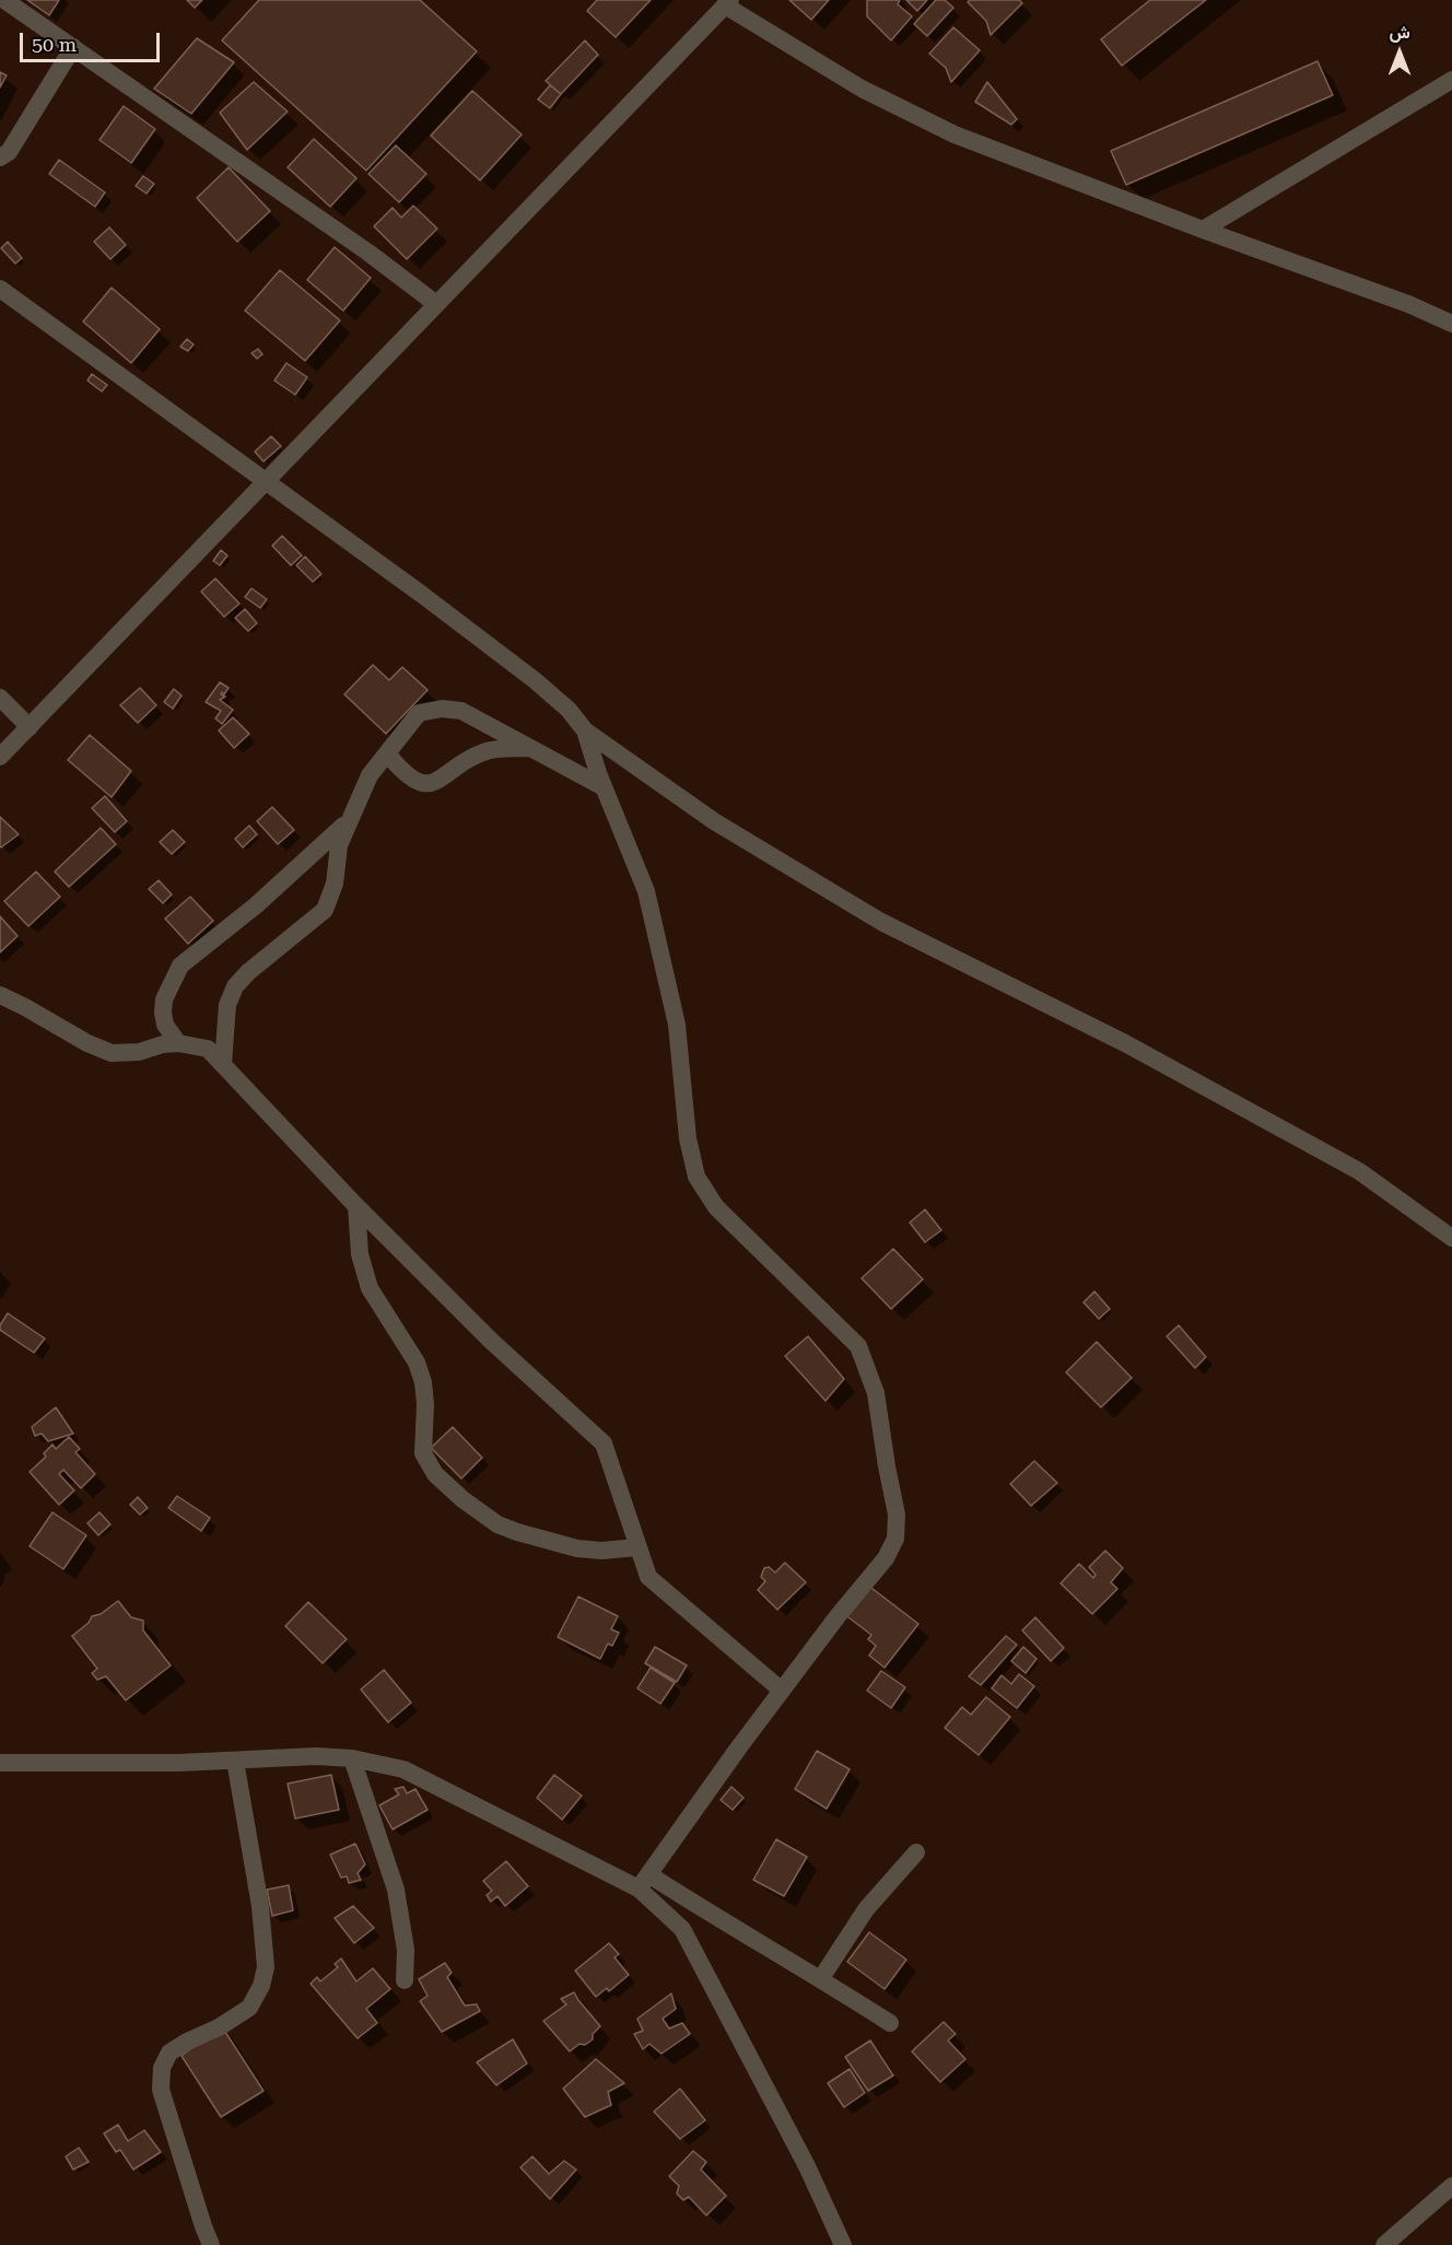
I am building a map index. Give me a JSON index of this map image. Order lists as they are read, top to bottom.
{
  "scale_bar": "50 m",
  "north": "top"
}
